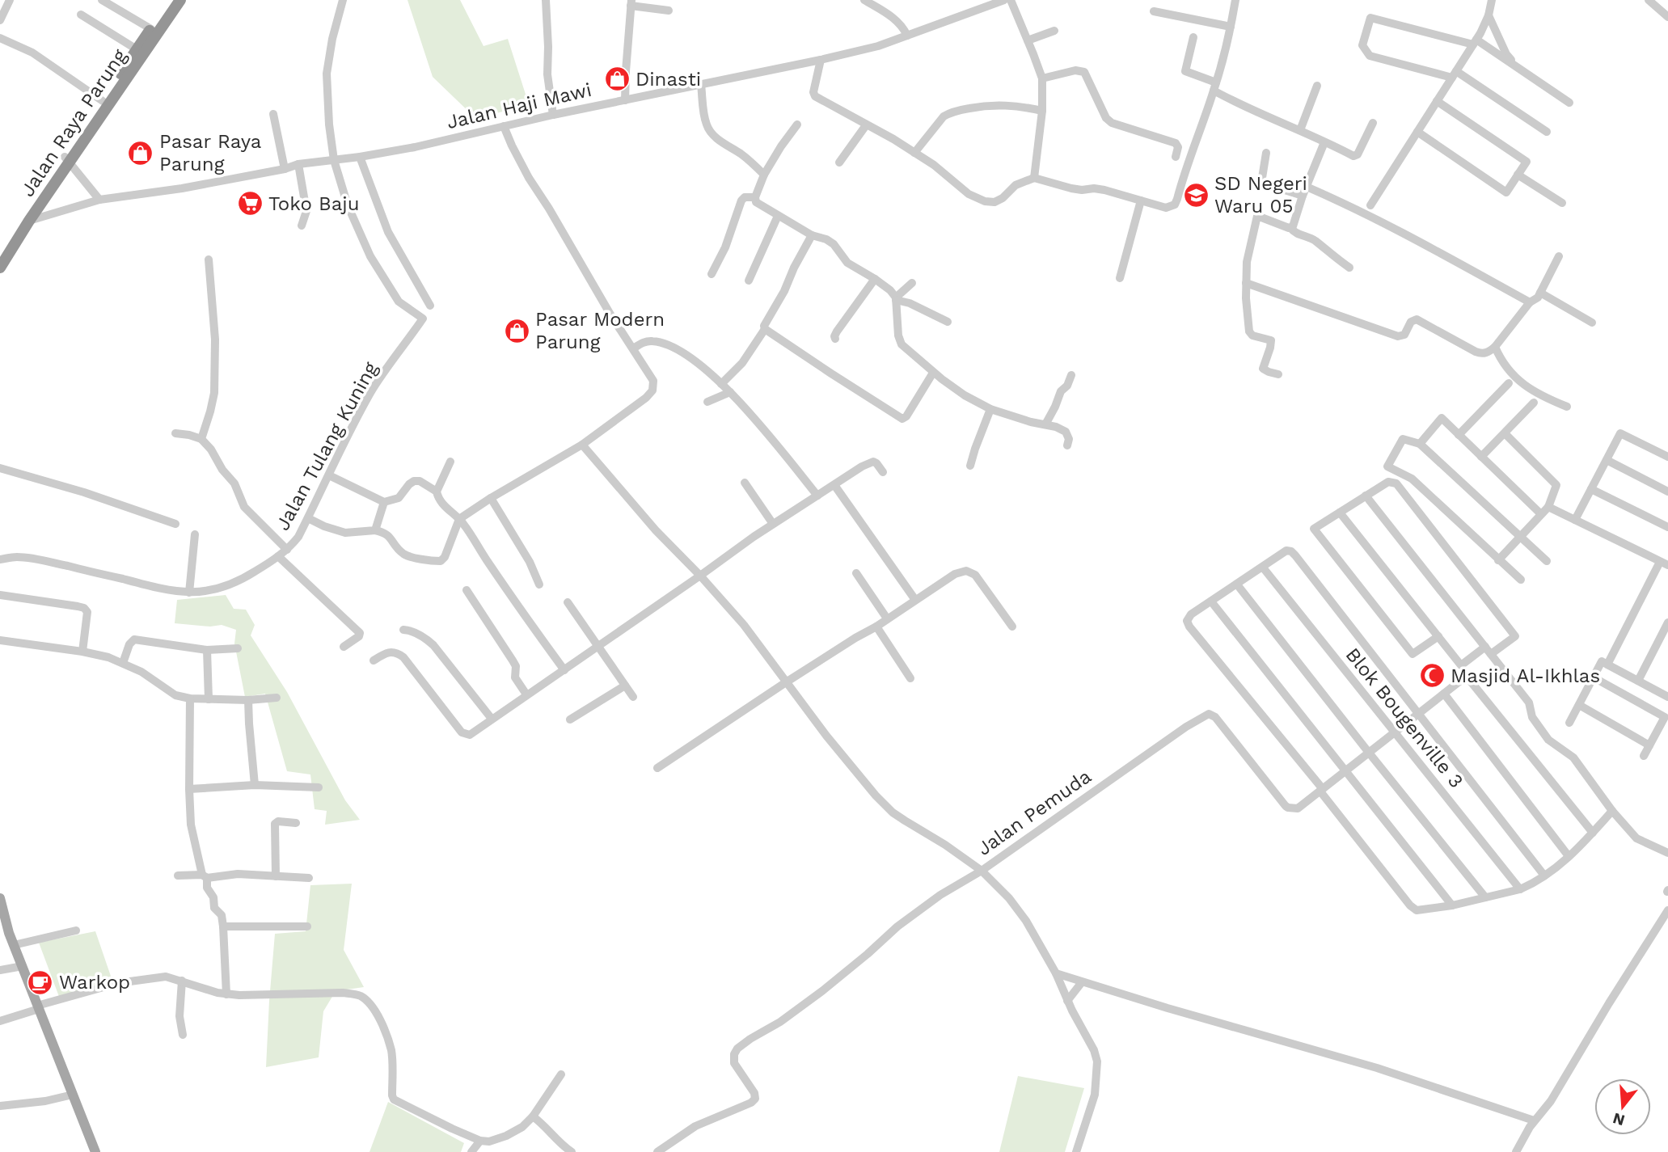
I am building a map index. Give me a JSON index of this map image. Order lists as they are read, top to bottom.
{
  "streets": {
    "highway": ["Jalan Raya Parung"],
    "street": [
      "Jalan Haji Mawi",
      "Jalan Tulang Kuning",
      "Blok Bougenville 3",
      "Jalan Pemuda"
    ]
  },
  "crossings": [
    ["Jalan Haji Mawi", "Jalan Raya Parung"],
    ["Jalan Haji Mawi", "Jalan Tulang Kuning"],
    ["Blok Bougenville 3", "Jalan Pemuda"]
  ],
  "places": {
    "shop": ["Dinasti", "Pasar Raya Parung", "Pasar Modern Parung"],
    "school or university": ["SD Negeri Waru 05"],
    "supermarket": ["Toko Baju"],
    "mosque": ["Masjid Al-Ikhlas"],
    "cafe": ["Warkop"]
  },
  "north": "bottom"
}
